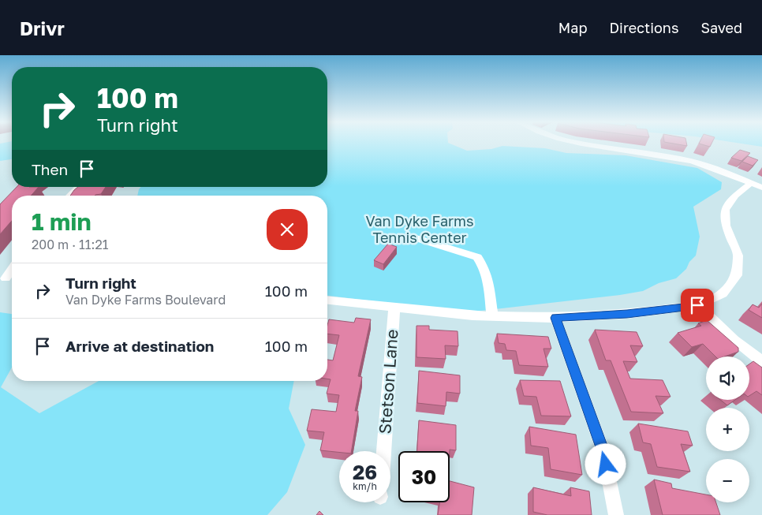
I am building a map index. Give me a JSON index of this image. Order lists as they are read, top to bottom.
{
  "streets": {
    "street": ["Stetson Lane"]
  },
  "parks": ["Van Dyke Farms Tennis Center"],
  "page": {
    "header": "Drivr",
    "nav": ["Map", "Directions", "Saved"],
    "turn": ["100 m", "Turn right"],
    "then": "Then",
    "heading": ["1 min", "200 m · 11:21"],
    "list": [
      {
        "name": "Turn right",
        "note": "Van Dyke Farms Boulevard",
        "value": "100 m"
      },
      {
        "name": "Arrive at destination",
        "value": "100 m"
      }
    ],
    "map_buttons": ["+", "−"],
    "speed": "26 km/h",
    "limit": "30"
  }
}
